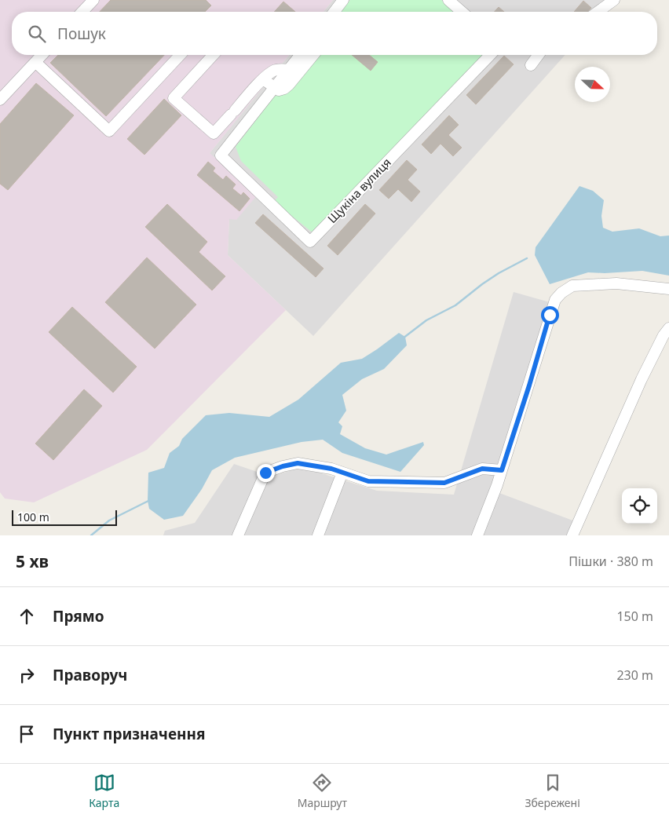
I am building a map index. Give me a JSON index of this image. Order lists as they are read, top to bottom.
{
  "streets": {
    "street": ["Щукіна вулиця"]
  },
  "scale_bar": "100 m",
  "north": "right",
  "page": {
    "search": "Пошук",
    "scale": "100 m",
    "heading": ["5 хв", "Пішки · 380 m"],
    "list": [
      ["Прямо", "150 m"],
      ["Праворуч", "230 m"],
      "Пункт призначення"
    ],
    "nav": ["Карта", "Маршрут", "Збережені"]
  }
}
